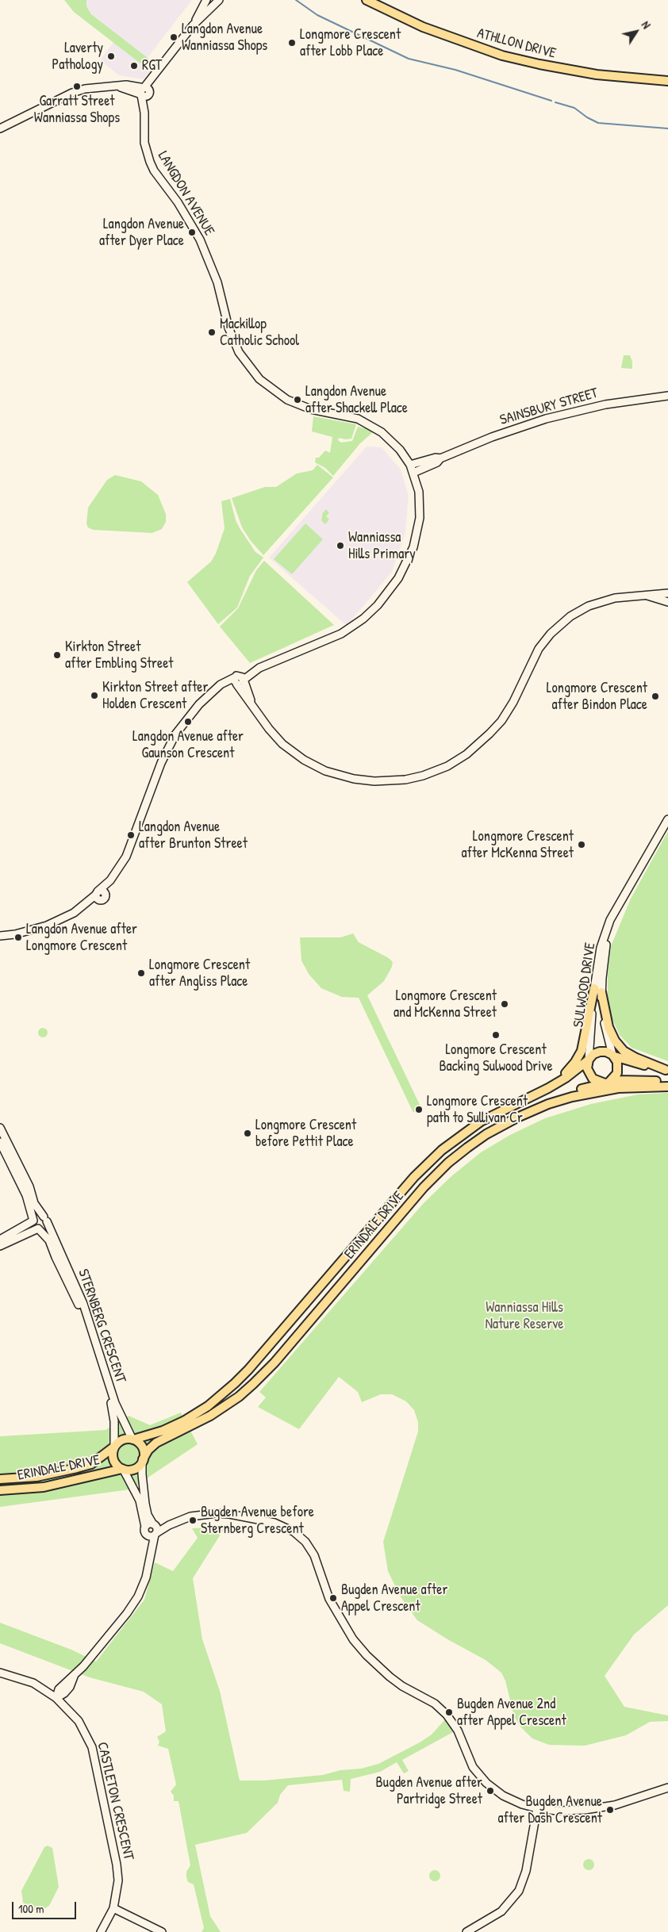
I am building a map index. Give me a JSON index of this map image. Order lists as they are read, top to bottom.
{
  "streets": {
    "main road": ["ATHLLON DRIVE", "ERINDALE DRIVE"],
    "street": [
      "LANGDON AVENUE",
      "SAINSBURY STREET",
      "SULWOOD DRIVE",
      "STERNBERG CRESCENT",
      "CASTLETON CRESCENT"
    ]
  },
  "crossings": [
    ["LANGDON AVENUE", "SAINSBURY STREET"],
    ["SULWOOD DRIVE", "ERINDALE DRIVE"],
    ["ERINDALE DRIVE", "STERNBERG CRESCENT"]
  ],
  "parks": ["Wanniassa Hills Nature Reserve"],
  "places": [
    "Langdon Avenue Wanniassa Shops",
    "Longmore Crescent after Lobb Place",
    "Laverty Pathology",
    "RGT",
    "Garratt Street Wanniassa Shops",
    "Langdon Avenue after Dyer Place",
    "Mackillop Catholic School",
    "Langdon Avenue after Shackell Place",
    "Wanniassa Hills Primary",
    "Kirkton Street after Embling Street",
    "Kirkton Street after Holden Crescent",
    "Longmore Crescent after Bindon Place",
    "Langdon Avenue after Gaunson Crescent",
    "Langdon Avenue after Brunton Street",
    "Longmore Crescent after McKenna Street",
    "Langdon Avenue after Longmore Crescent",
    "Longmore Crescent after Angliss Place",
    "Longmore Crescent and McKenna Street",
    "Longmore Crescent Backing Sulwood Drive",
    "Longmore Crescent path to Sullivan Cr",
    "Longmore Crescent before Pettit Place",
    "Bugden Avenue before Sternberg Crescent",
    "Bugden Avenue after Appel Crescent",
    "Bugden Avenue 2nd after Appel Crescent",
    "Bugden Avenue after Partridge Street",
    "Bugden Avenue after Dash Crescent"
  ],
  "scale_bar": "100 m",
  "north": "top right"
}
